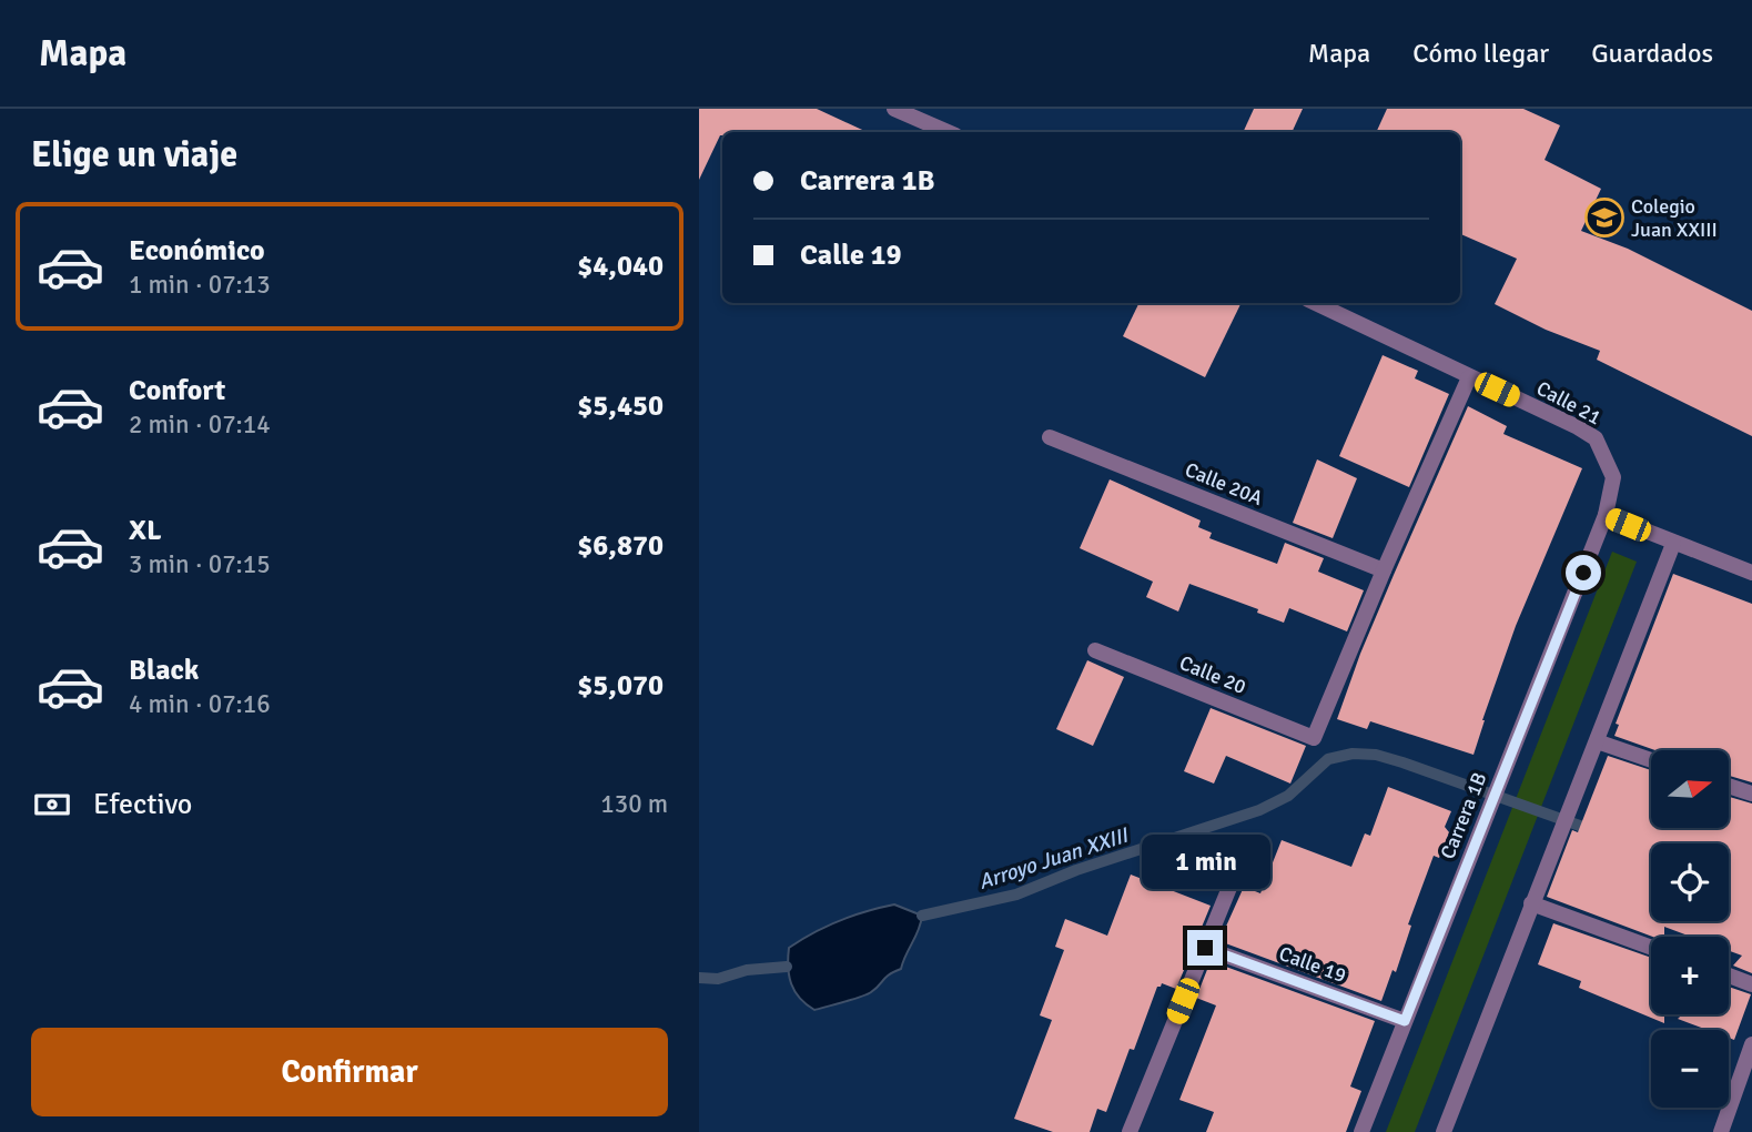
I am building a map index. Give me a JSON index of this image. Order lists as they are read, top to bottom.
{
  "streets": {
    "street": [
      "Calle 21",
      "Calle 20A",
      "Calle 20",
      "Carrera 1B",
      "Calle 19"
    ]
  },
  "crossings": [
    ["Calle 21", "Carrera 1B"],
    ["Calle 20A", "Calle 20"],
    ["Carrera 1B", "Calle 19"]
  ],
  "water": ["Arroyo Juan XXIII"],
  "places": {
    "school or university": ["Colegio Juan XXIII"]
  },
  "north": "right",
  "page": {
    "header": "Mapa",
    "nav": ["Mapa", "Cómo llegar", "Guardados"],
    "heading": "Elige un viaje",
    "banner": ["Carrera 1B", "Calle 19"],
    "list": [
      {
        "name": "Económico",
        "note": "1 min · 07:13",
        "value": "$4,040"
      },
      {
        "name": "Confort",
        "note": "2 min · 07:14",
        "value": "$5,450"
      },
      {
        "name": "XL",
        "note": "3 min · 07:15",
        "value": "$6,870"
      },
      {
        "name": "Black",
        "note": "4 min · 07:16",
        "value": "$5,070"
      }
    ],
    "map_buttons": ["+", "−"],
    "pay": ["Efectivo", "130 m"],
    "bubble": "1 min",
    "buttons": "Confirmar"
  }
}
